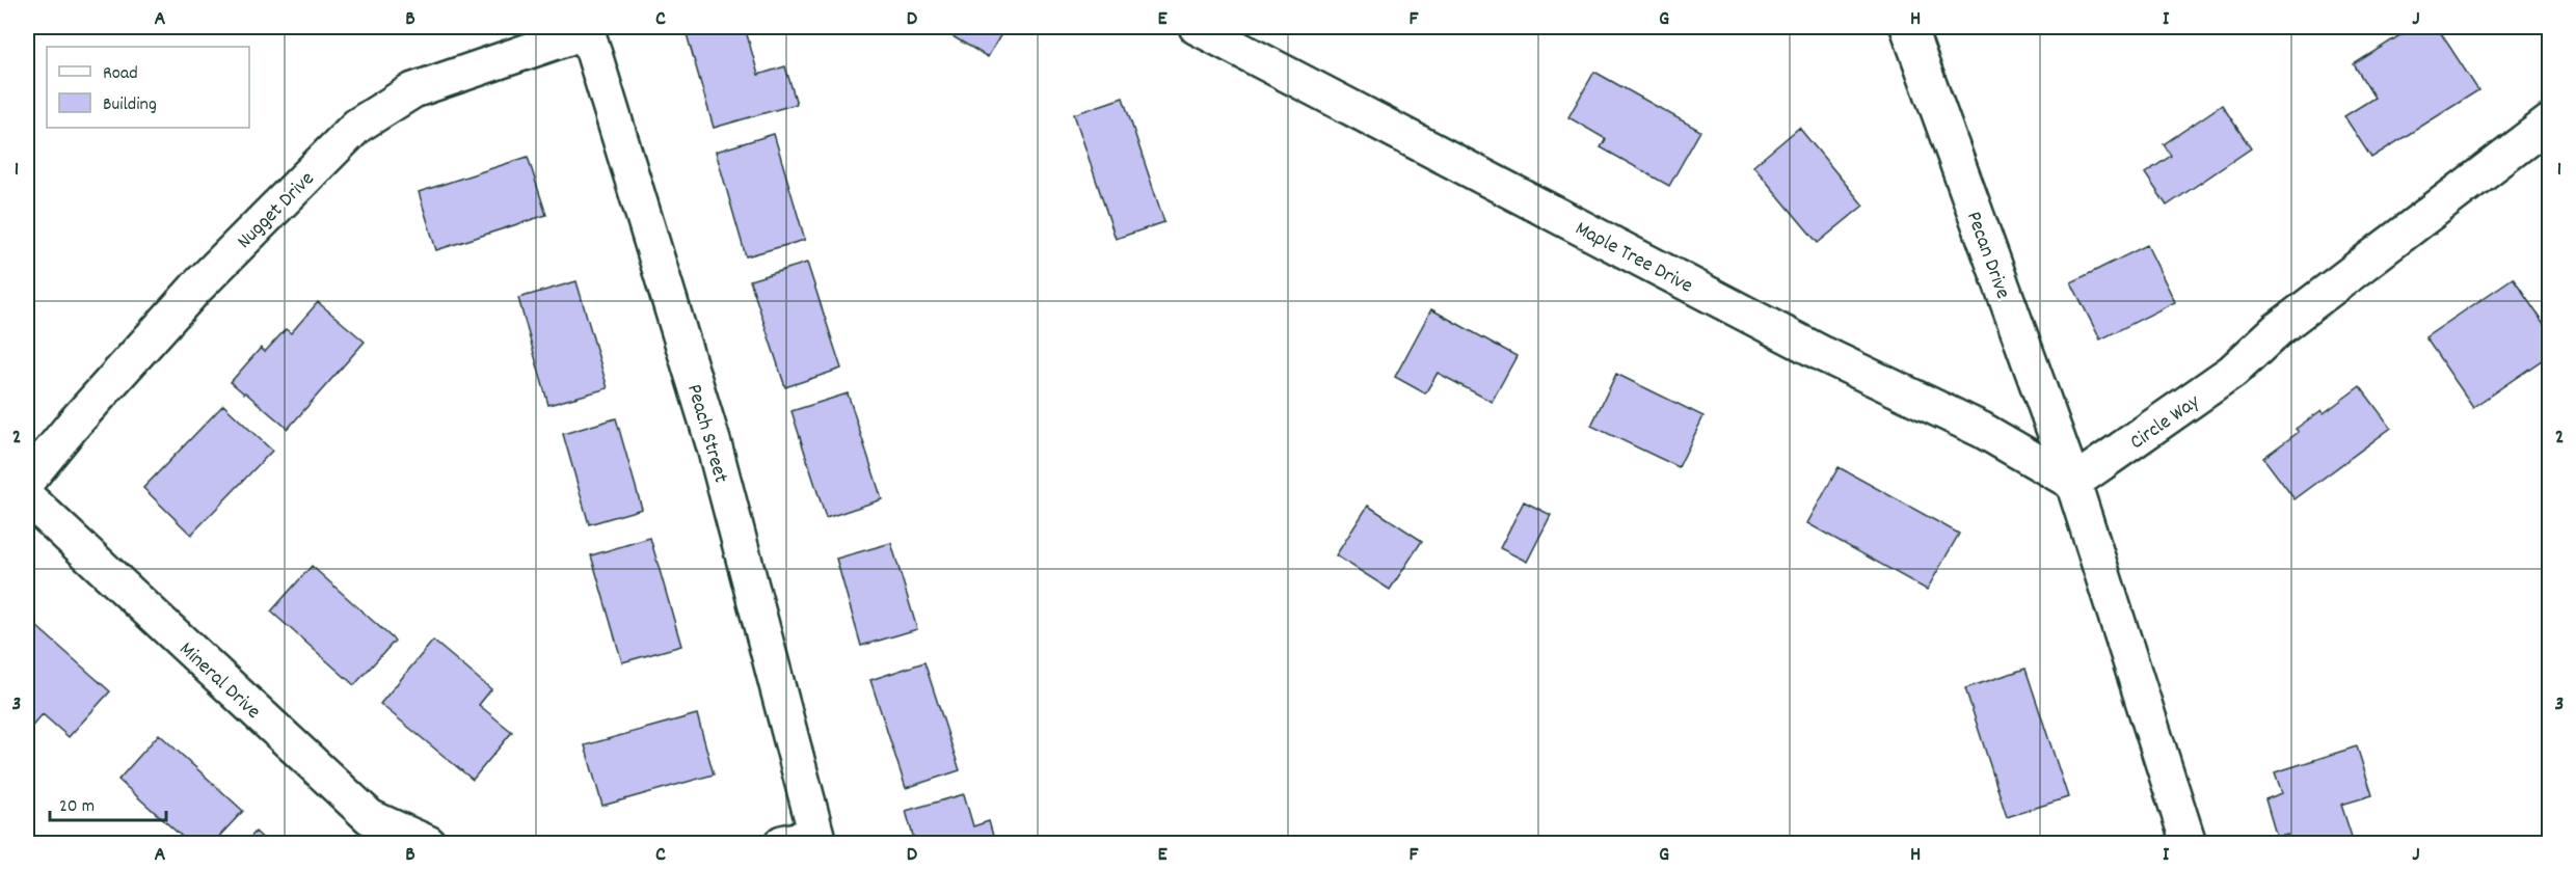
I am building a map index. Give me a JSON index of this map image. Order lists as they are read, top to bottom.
{
  "streets": {
    "street": [
      "Nugget Drive",
      "Pecan Drive",
      "Maple Tree Drive",
      "Circle Way",
      "Peach Street",
      "Mineral Drive"
    ]
  },
  "crossings": [
    ["Nugget Drive", "Peach Street"],
    ["Pecan Drive", "Maple Tree Drive"],
    ["Pecan Drive", "Circle Way"],
    ["Maple Tree Drive", "Circle Way"]
  ],
  "legend": ["Road", "Building"],
  "scale_bar": "20 m",
  "grid": {
    "columns": [
      "A",
      "B",
      "C",
      "D",
      "E",
      "F",
      "G",
      "H",
      "I",
      "J"
    ],
    "rows": ["1", "2", "3"]
  }
}
